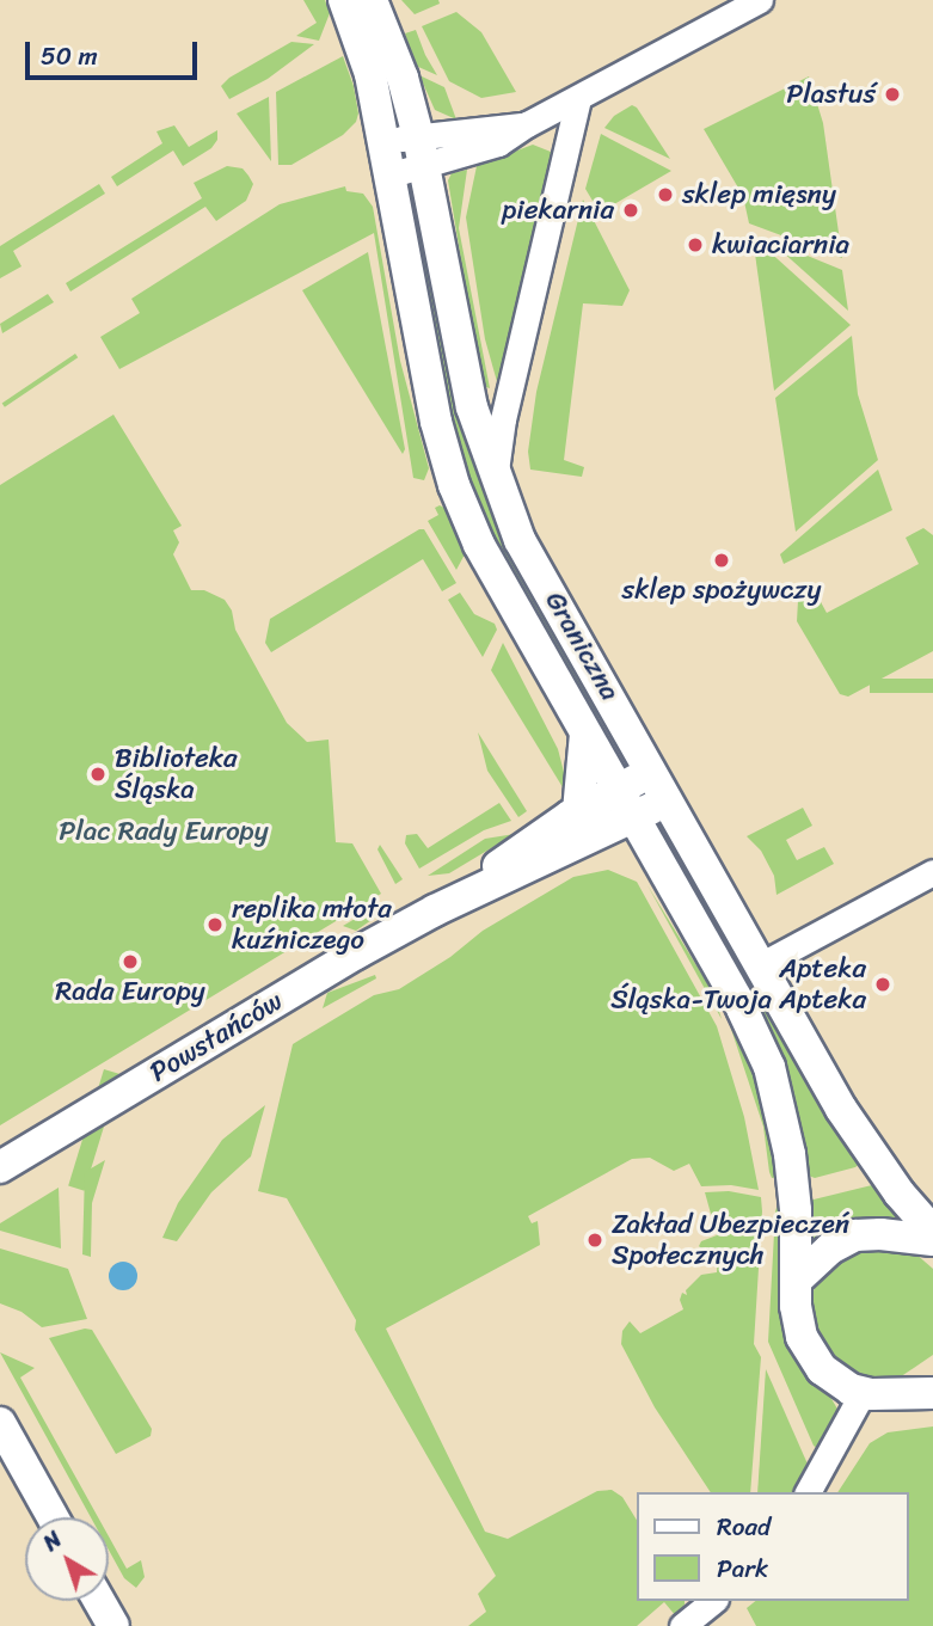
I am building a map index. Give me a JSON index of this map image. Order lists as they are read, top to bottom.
{
  "streets": {
    "street": ["Graniczna", "Powstańców"]
  },
  "crossings": [
    ["Graniczna", "Powstańców"]
  ],
  "parks": ["Plac Rady Europy"],
  "places": [
    "Plastuś",
    "sklep mięsny",
    "piekarnia",
    "kwiaciarnia",
    "sklep spożywczy",
    "Biblioteka Śląska",
    "replika młota kuźniczego",
    "Rada Europy",
    "Apteka Śląska-Twoja Apteka",
    "Zakład Ubezpieczeń Społecznych"
  ],
  "legend": ["Road", "Park"],
  "scale_bar": "50 m",
  "north": "top left"
}
